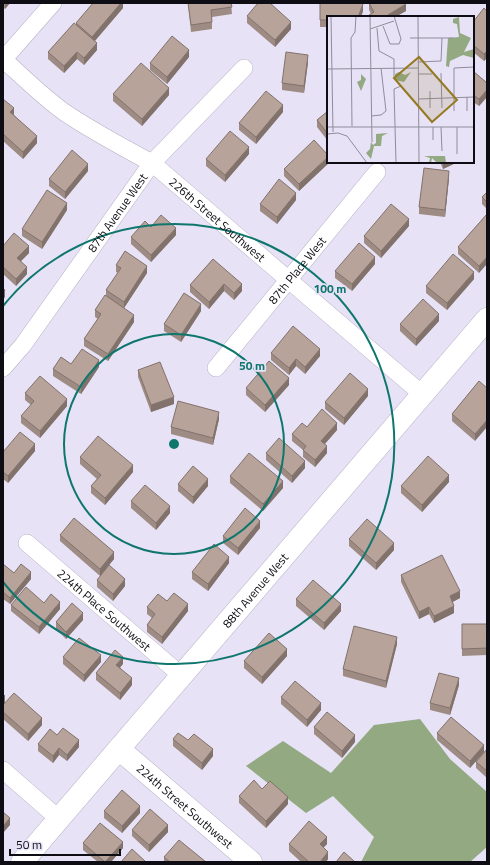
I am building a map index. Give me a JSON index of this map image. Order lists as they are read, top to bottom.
{
  "streets": {
    "street": [
      "87th Avenue West",
      "226th Street Southwest",
      "87th Place West",
      "88th Avenue West",
      "224th Place Southwest",
      "224th Street Southwest"
    ]
  },
  "crossings": [
    ["87th Avenue West", "226th Street Southwest"],
    ["226th Street Southwest", "87th Place West"],
    ["226th Street Southwest", "88th Avenue West"],
    ["88th Avenue West", "224th Place Southwest"],
    ["88th Avenue West", "224th Street Southwest"]
  ],
  "scale_bar": "50 m",
  "rings": ["100 m", "50 m"]
}
